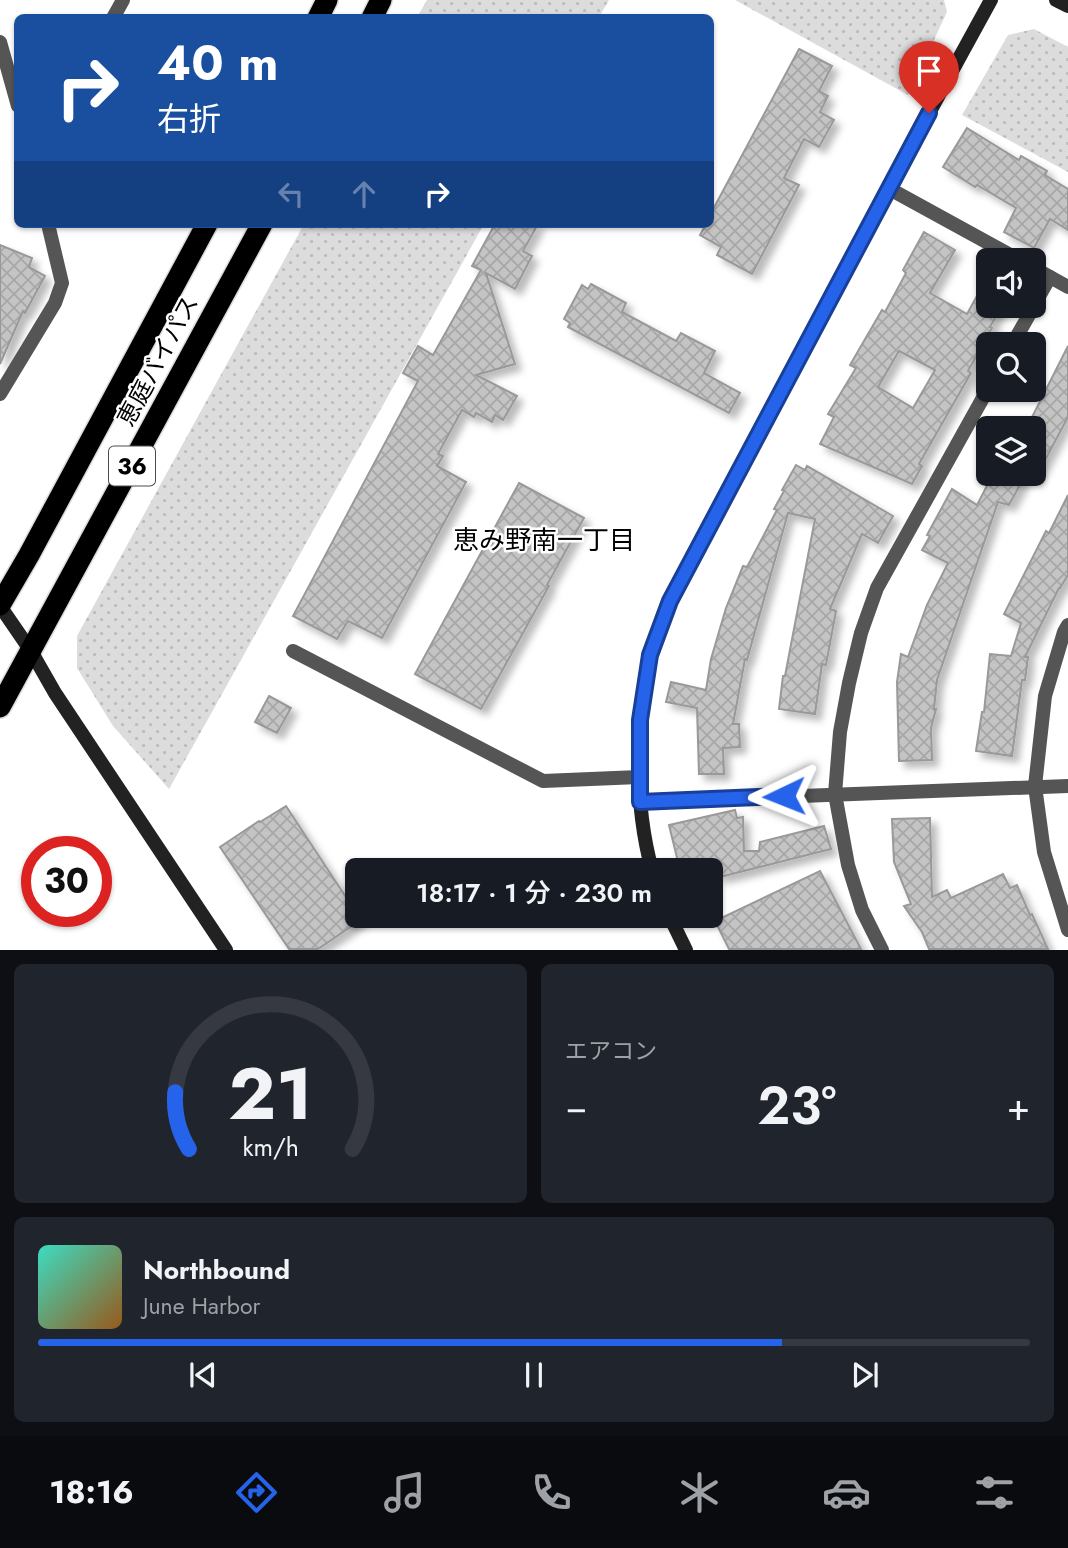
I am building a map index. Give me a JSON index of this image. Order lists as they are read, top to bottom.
{
  "streets": {
    "highway": ["恵庭バイパス", "36"]
  },
  "districts": ["恵み野南一丁目"],
  "page": {
    "turn": ["40 m", "右折"],
    "limit": "30",
    "trip": "18:17 · 1 分 · 230 m",
    "tile": "エアコン",
    "heat": ["−", "23°", "+"],
    "song": ["Northbound", "June Harbor"],
    "tabs": "18:16",
    "gauge": ["21", "km/h"]
  }
}
